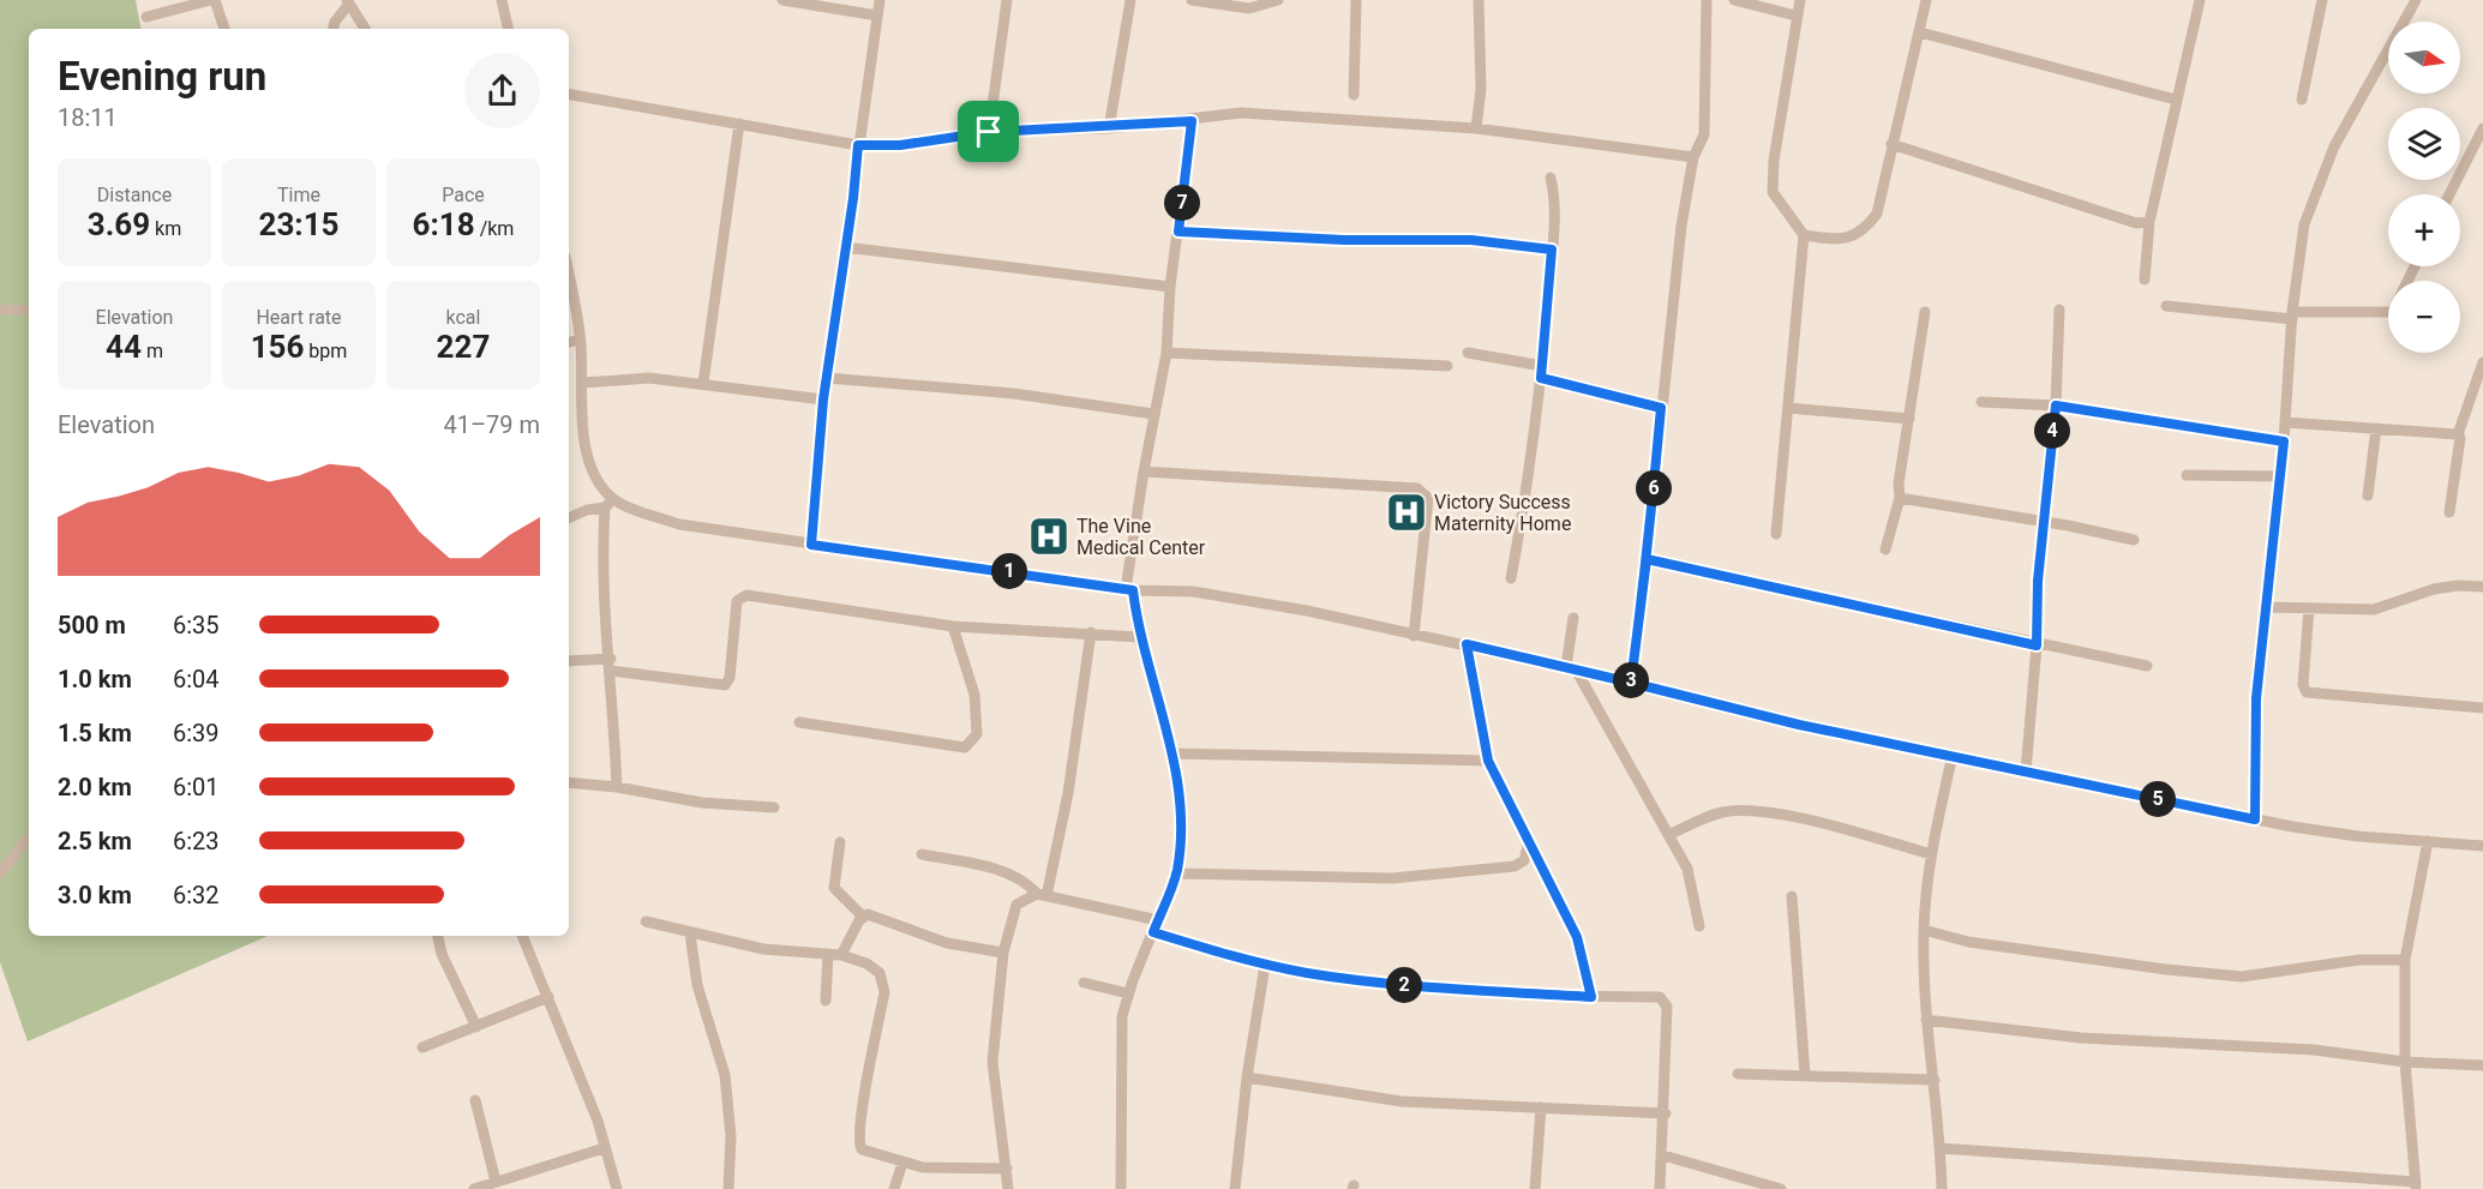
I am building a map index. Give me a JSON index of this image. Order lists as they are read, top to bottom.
{
  "places": {
    "hospital": ["Victory Success Maternity Home", "The Vine Medical Center"]
  },
  "north": "right",
  "page": {
    "map_buttons": ["+", "−"],
    "heading": ["Evening run", "18:11"],
    "stats": [
      ["Distance", "3.69 km"],
      ["Time", "23:15"],
      ["Pace", "6:18 /km"],
      ["Elevation", "44 m"],
      ["Heart rate", "156 bpm"],
      ["kcal", "227"]
    ],
    "pins": [
      "7",
      "4",
      "6",
      "1",
      "3",
      "5",
      "2"
    ],
    "chart": ["Elevation", "41–79 m"],
    "list": [
      {
        "name": "500 m",
        "note": "6:35"
      },
      {
        "name": "1.0 km",
        "note": "6:04"
      },
      {
        "name": "1.5 km",
        "note": "6:39"
      },
      {
        "name": "2.0 km",
        "note": "6:01"
      },
      {
        "name": "2.5 km",
        "note": "6:23"
      },
      {
        "name": "3.0 km",
        "note": "6:32"
      }
    ]
  }
}
